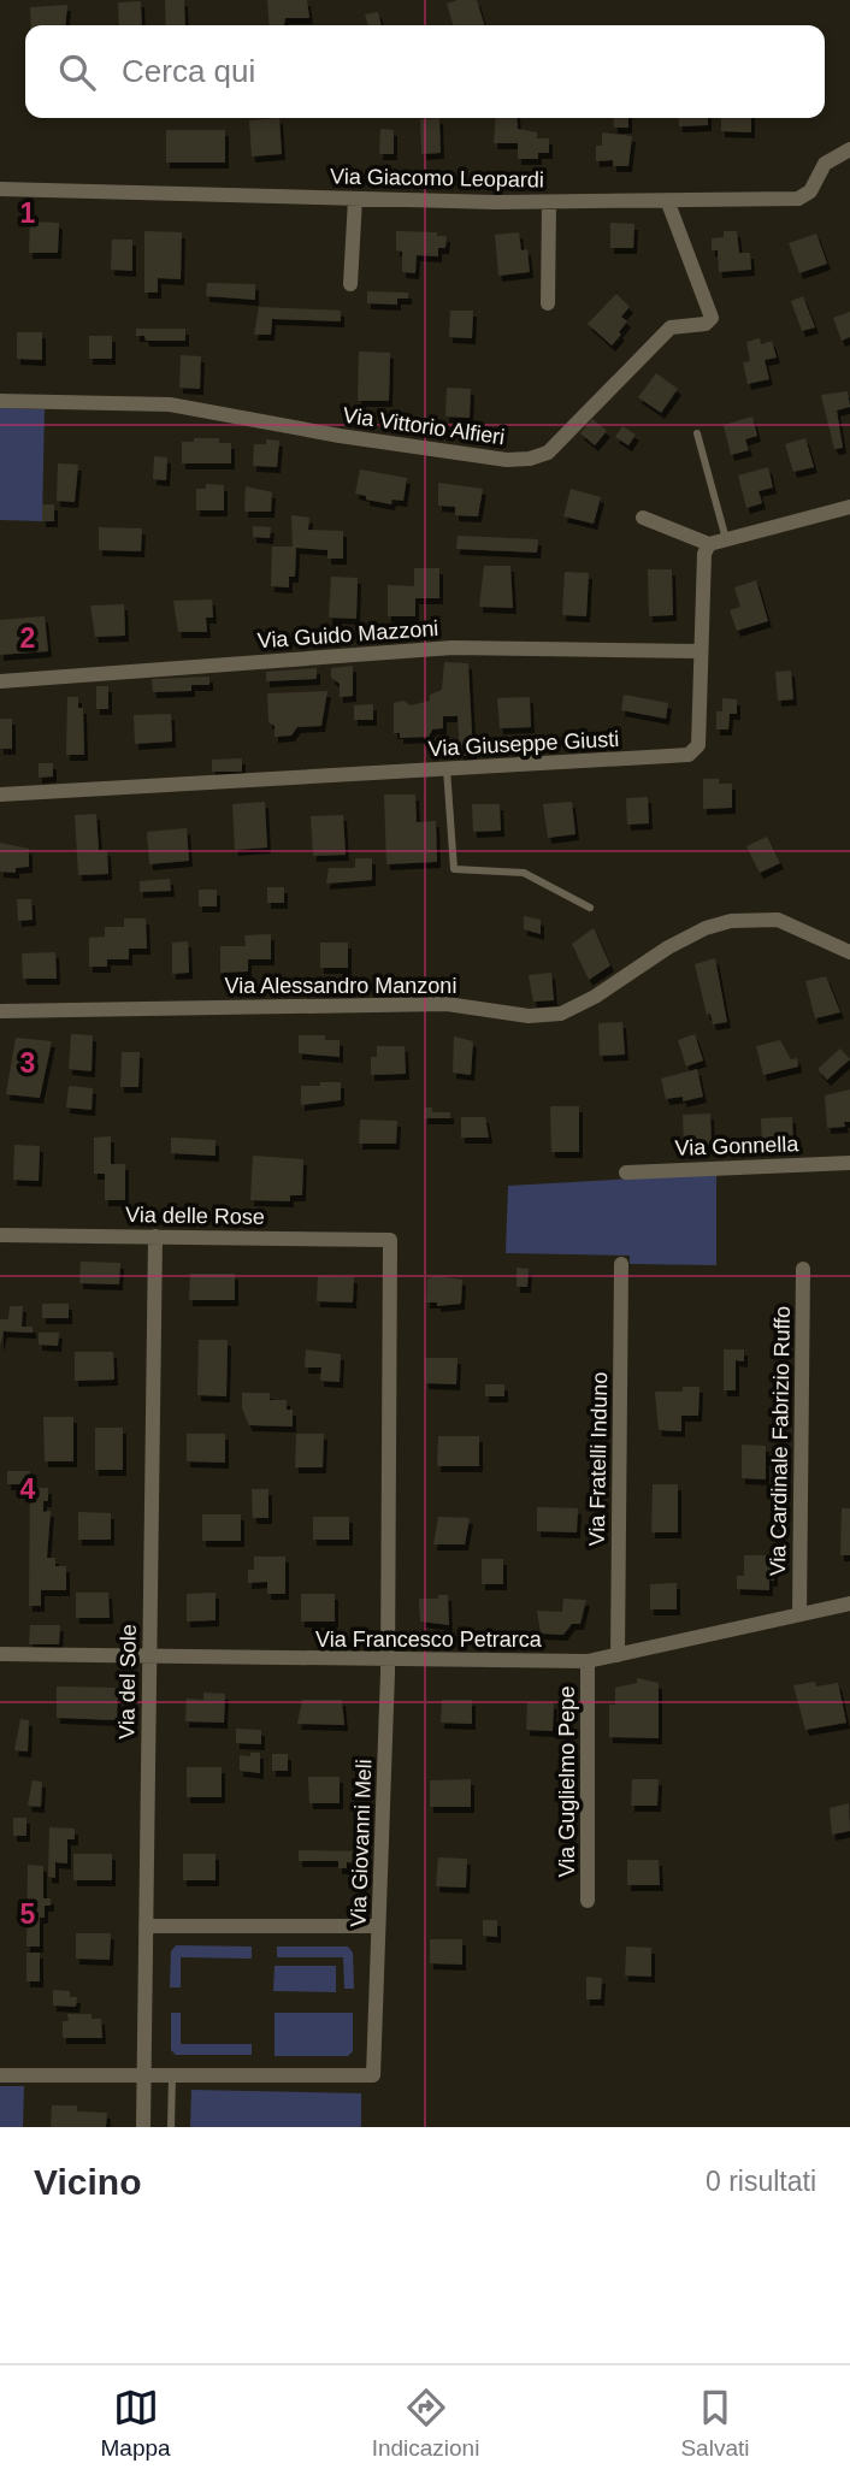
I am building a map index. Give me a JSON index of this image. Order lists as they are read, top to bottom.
{
  "streets": {
    "street": [
      "Via Giacomo Leopardi",
      "Via Vittorio Alfieri",
      "Via Guido Mazzoni",
      "Via Giuseppe Giusti",
      "Via Alessandro Manzoni",
      "Via Gonnella",
      "Via delle Rose",
      "Via Cardinale Fabrizio Ruffo",
      "Via Fratelli Induno",
      "Via Francesco Petrarca",
      "Via del Sole",
      "Via Guglielmo Pepe",
      "Via Giovanni Meli"
    ]
  },
  "crossings": [
    ["Via Giacomo Leopardi", "Via Vittorio Alfieri"],
    ["Via Guido Mazzoni", "Via Giuseppe Giusti"],
    ["Via delle Rose", "Via del Sole"],
    ["Via delle Rose", "Via Giovanni Meli"],
    ["Via Cardinale Fabrizio Ruffo", "Via Francesco Petrarca"],
    ["Via Fratelli Induno", "Via Francesco Petrarca"],
    ["Via Francesco Petrarca", "Via del Sole"],
    ["Via Francesco Petrarca", "Via Guglielmo Pepe"],
    ["Via Francesco Petrarca", "Via Giovanni Meli"],
    ["Via del Sole", "Via Giovanni Meli"]
  ],
  "page": {
    "search": "Cerca qui",
    "heading": ["Vicino", "0 risultati"],
    "nav": ["Mappa", "Indicazioni", "Salvati"]
  },
  "grid": {
    "rows": [
      "1",
      "2",
      "3",
      "4",
      "5"
    ]
  }
}
